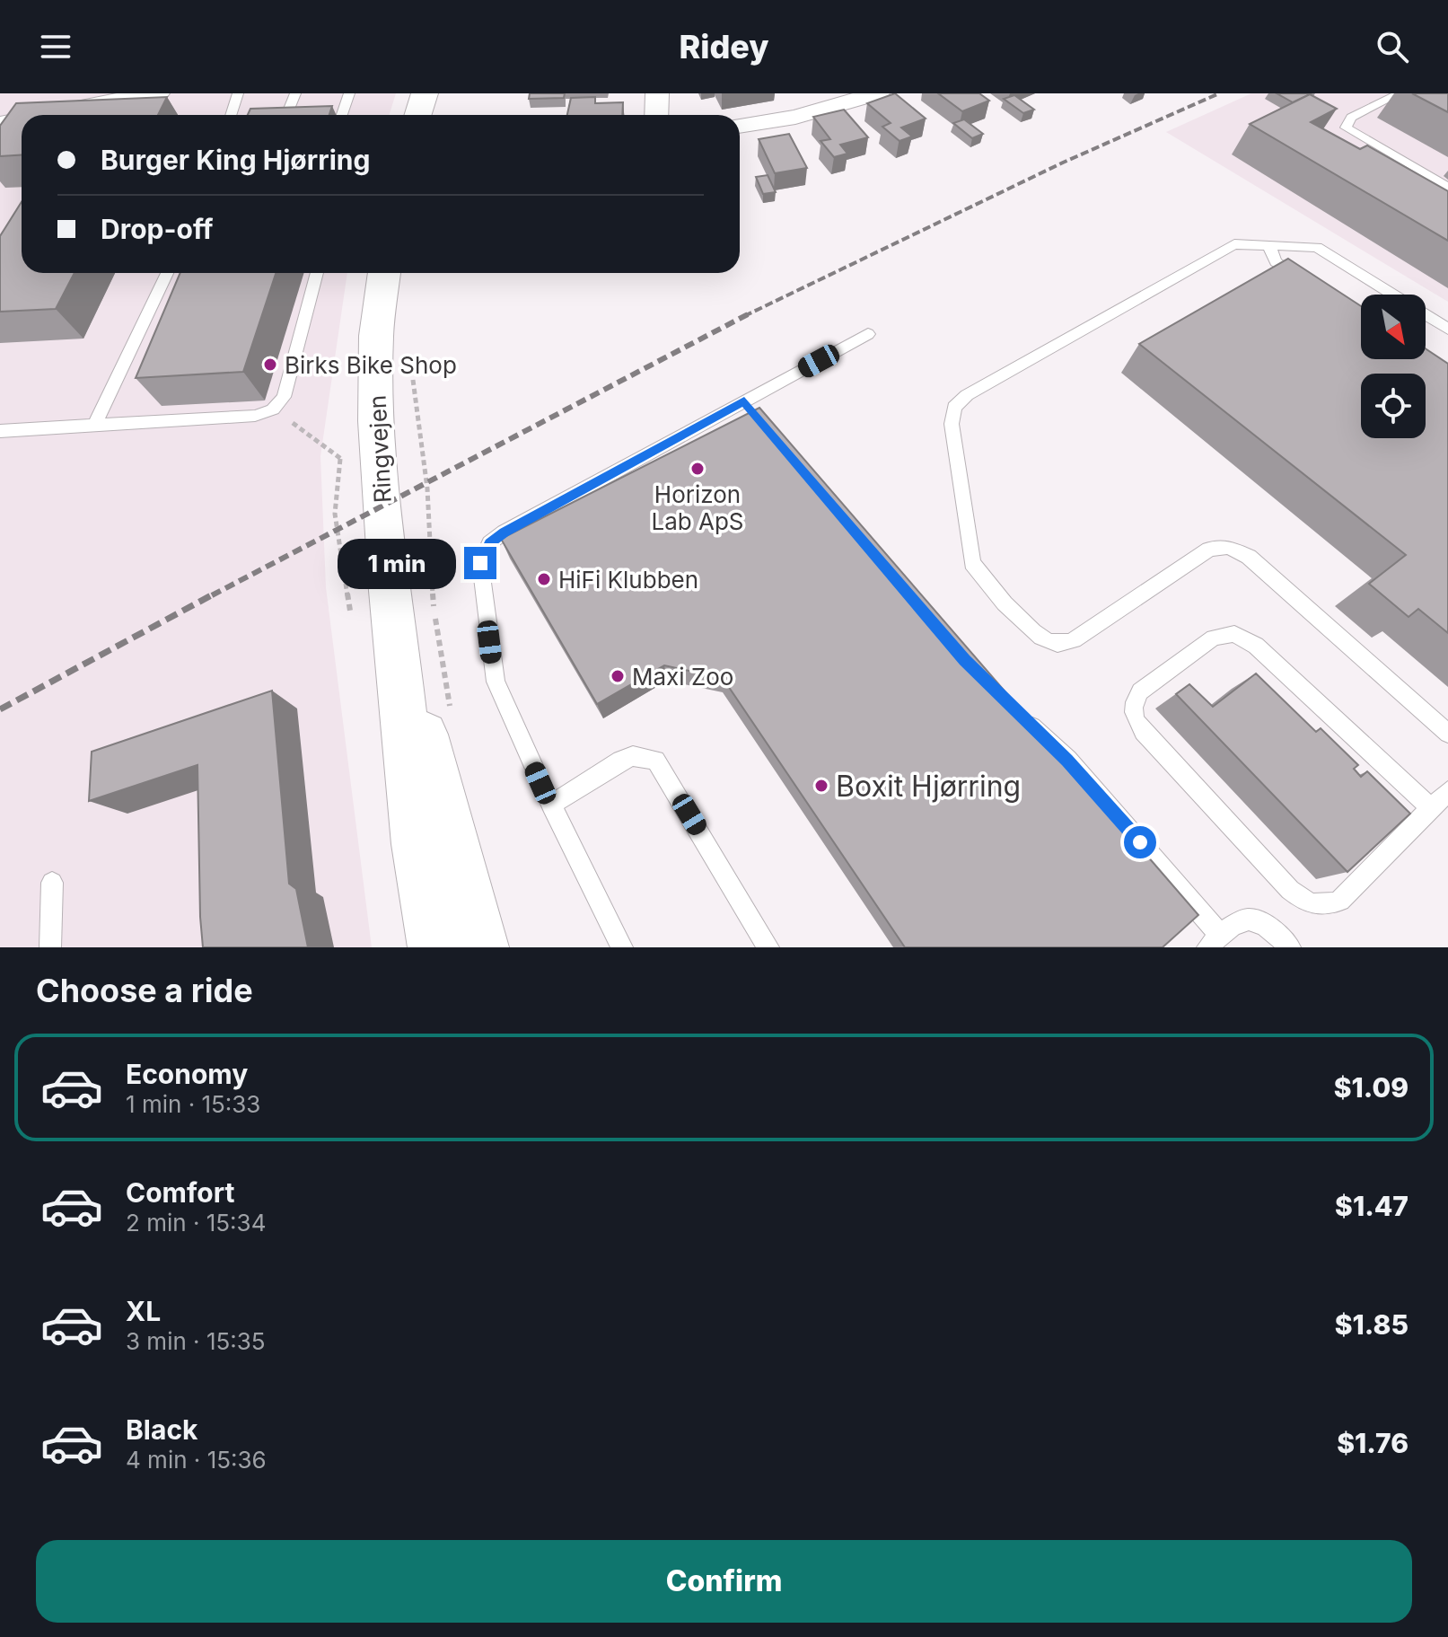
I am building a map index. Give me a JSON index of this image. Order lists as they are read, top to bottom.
{
  "streets": {
    "main road": ["Ringvejen"]
  },
  "places": [
    "Birks Bike Shop",
    "Horizon Lab ApS",
    "HiFi Klubben",
    "Maxi Zoo",
    "Boxit Hjørring"
  ],
  "north": "bottom right",
  "page": {
    "header": "Ridey",
    "banner": ["Burger King Hjørring", "Drop-off"],
    "bubble": "1 min",
    "heading": "Choose a ride",
    "list": [
      {
        "name": "Economy",
        "note": "1 min · 15:33",
        "value": "$1.09"
      },
      {
        "name": "Comfort",
        "note": "2 min · 15:34",
        "value": "$1.47"
      },
      {
        "name": "XL",
        "note": "3 min · 15:35",
        "value": "$1.85"
      },
      {
        "name": "Black",
        "note": "4 min · 15:36",
        "value": "$1.76"
      }
    ],
    "buttons": "Confirm"
  }
}
